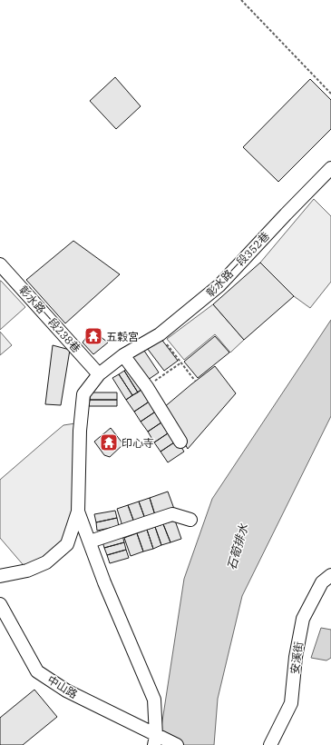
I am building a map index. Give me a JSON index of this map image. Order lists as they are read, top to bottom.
{
  "streets": {
    "street": [
      "彰水路一段352巷",
      "彰水路一段238巷",
      "安溪街",
      "中山路"
    ]
  },
  "crossings": [
    ["彰水路一段352巷", "彰水路一段238巷"]
  ],
  "water": ["石筍排水"],
  "places": {
    "temple": ["五穀宮", "印心寺"]
  }
}
